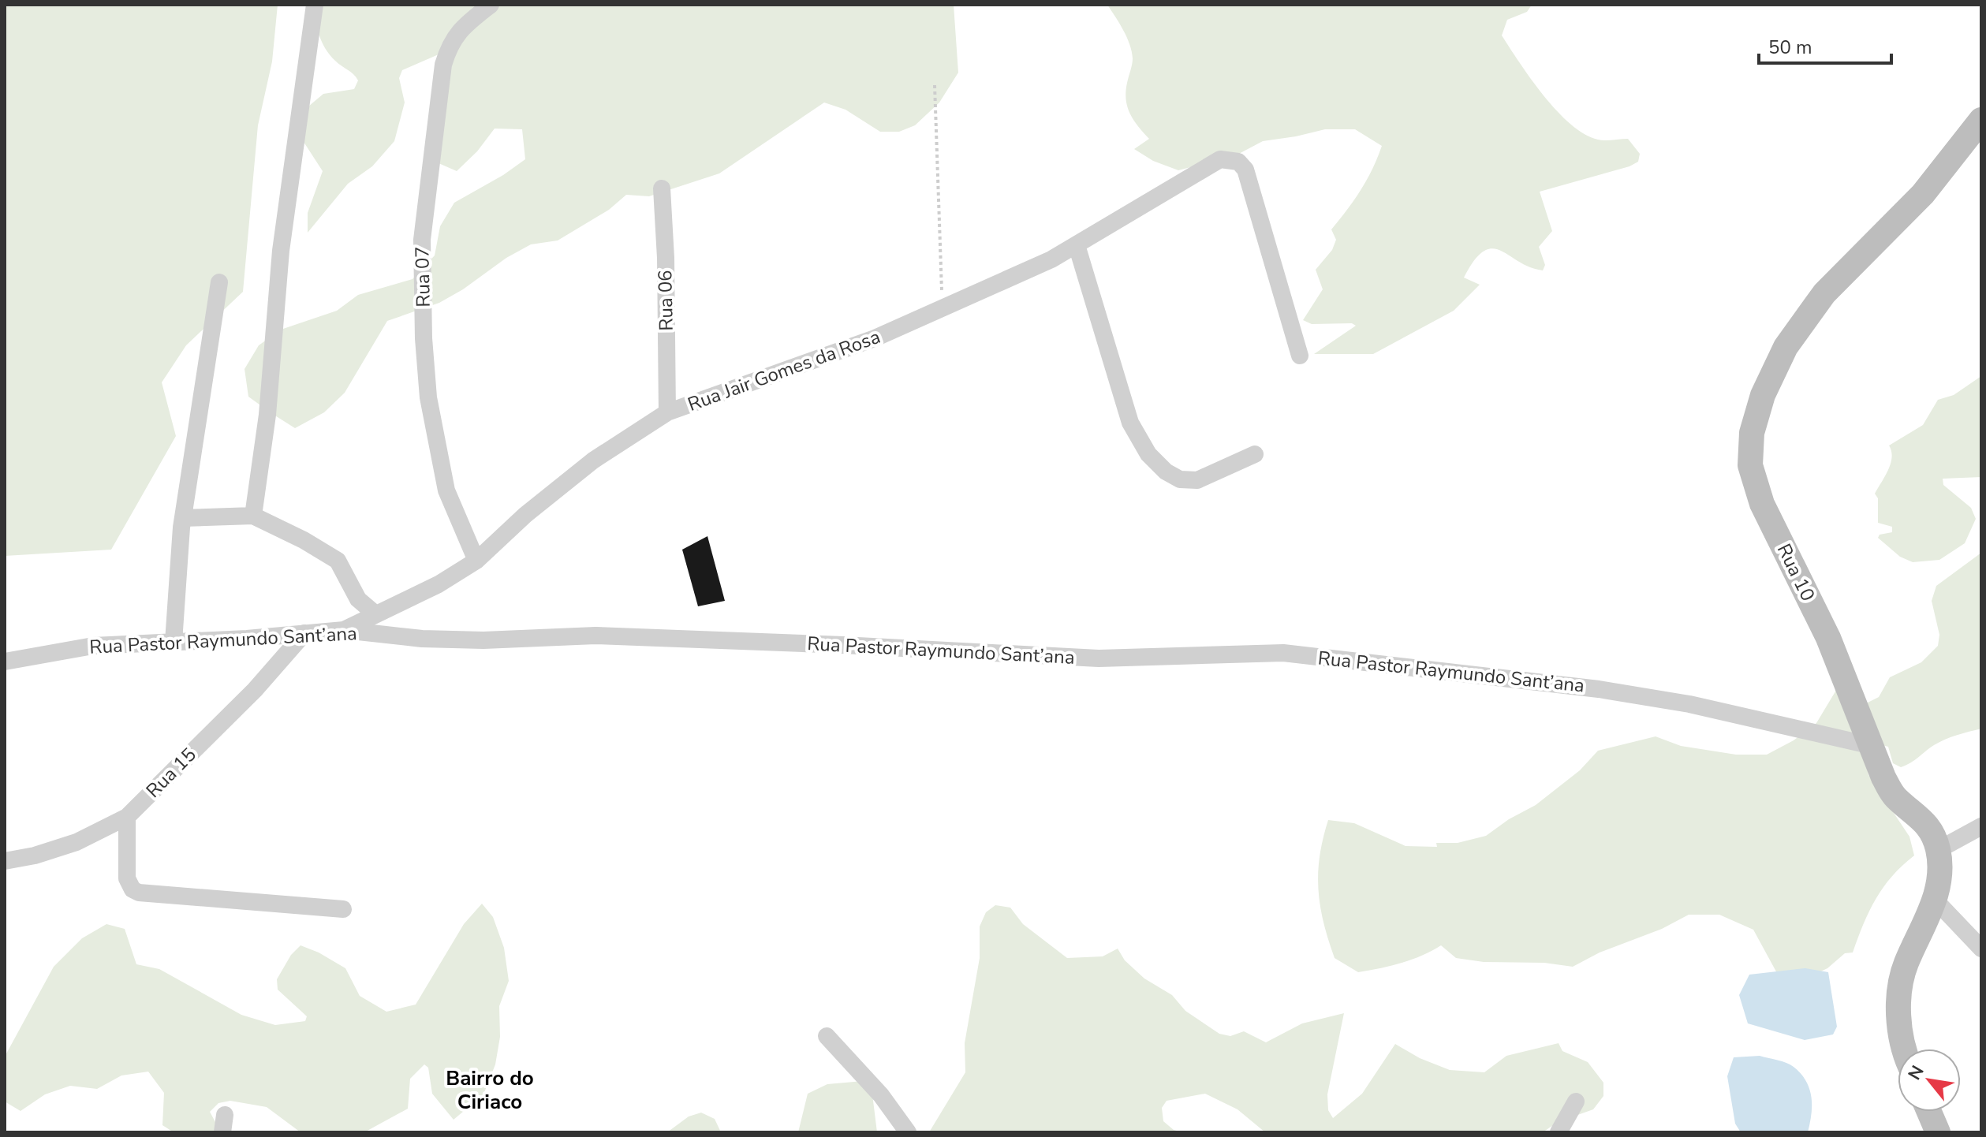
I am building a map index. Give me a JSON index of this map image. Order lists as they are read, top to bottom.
{
  "streets": {
    "street": [
      "Rua 07",
      "Rua 06",
      "Rua Jair Gomes da Rosa",
      "Rua 10",
      "Rua Pastor Raymundo Sant’ana",
      "Rua 15"
    ]
  },
  "crossings": [
    ["Rua 07", "Rua Jair Gomes da Rosa"],
    ["Rua 06", "Rua Jair Gomes da Rosa"],
    ["Rua Jair Gomes da Rosa", "Rua Pastor Raymundo Sant’ana"],
    ["Rua 10", "Rua Pastor Raymundo Sant’ana"],
    ["Rua Pastor Raymundo Sant’ana", "Rua 15"]
  ],
  "districts": ["Bairro do Ciriaco"],
  "scale_bar": "50 m",
  "north": "top left"
}
